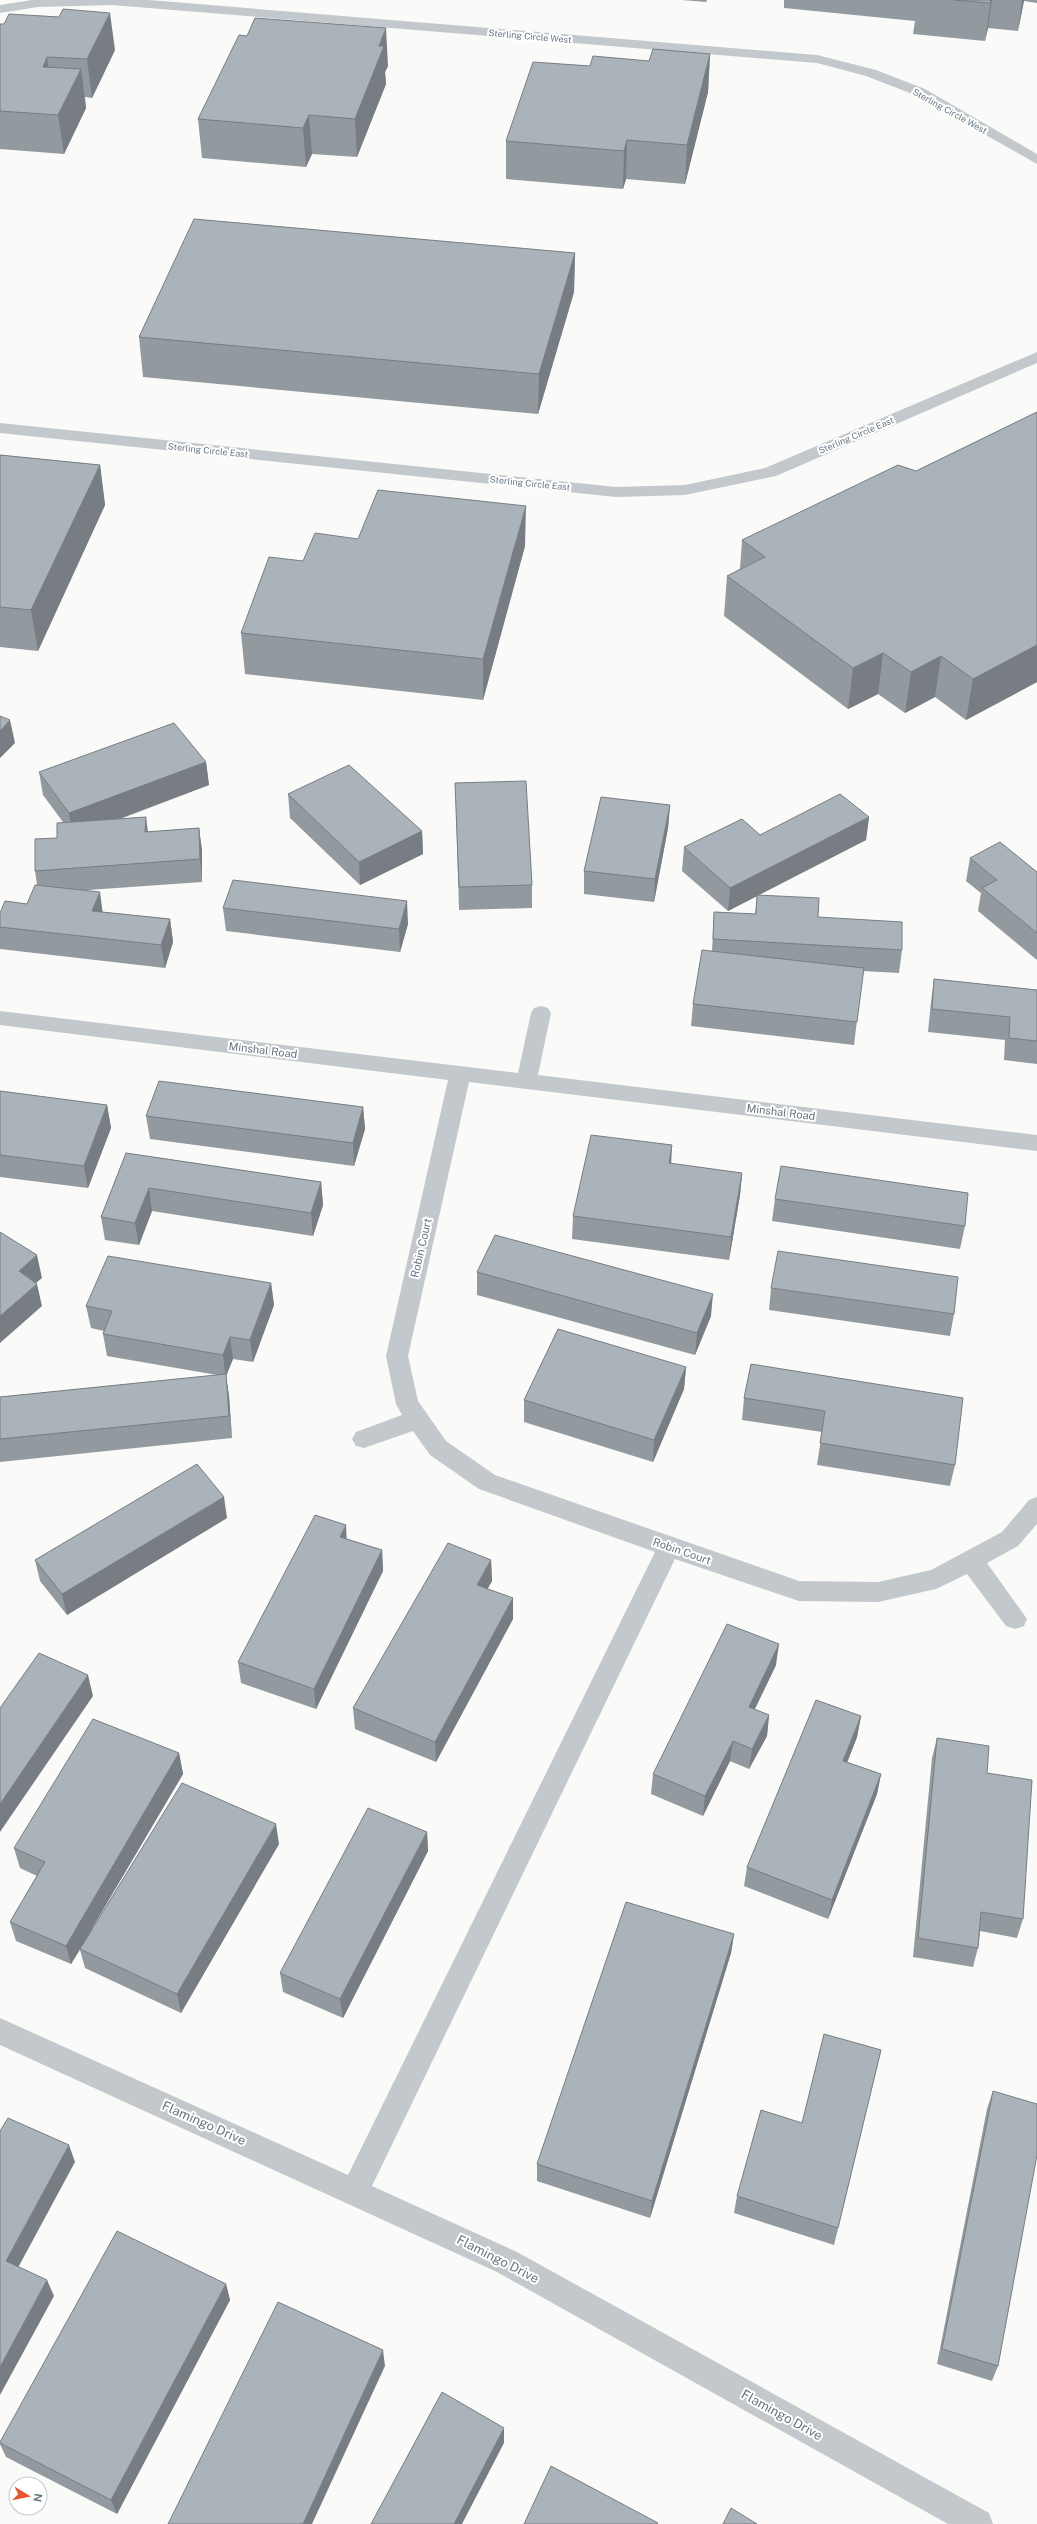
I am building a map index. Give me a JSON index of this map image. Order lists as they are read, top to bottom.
{
  "streets": {
    "street": [
      "Sterling Circle West",
      "Sterling Circle East",
      "Minshal Road",
      "Robin Court",
      "Flamingo Drive"
    ]
  },
  "crossings": [
    ["Minshal Road", "Robin Court"]
  ],
  "north": "right"
}
